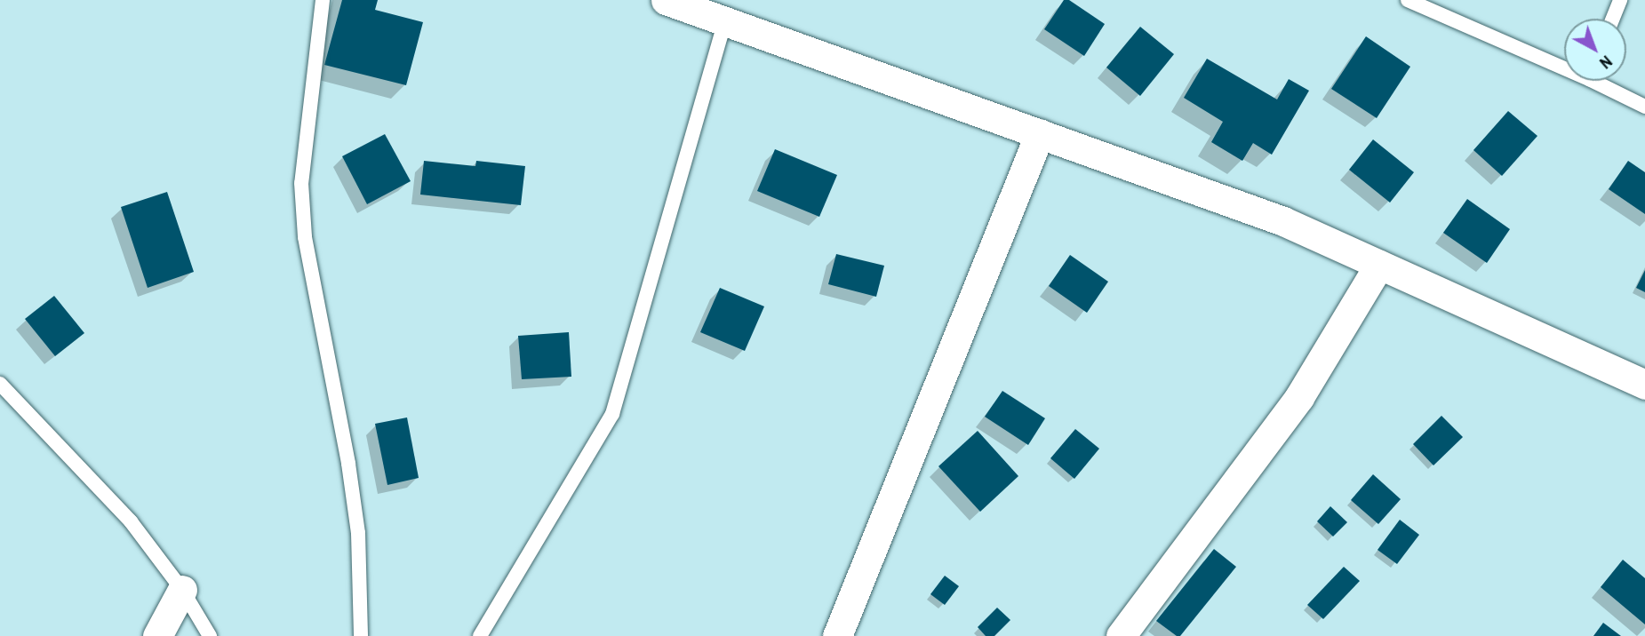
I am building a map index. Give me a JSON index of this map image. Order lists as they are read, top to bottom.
{
  "north": "bottom right"
}
